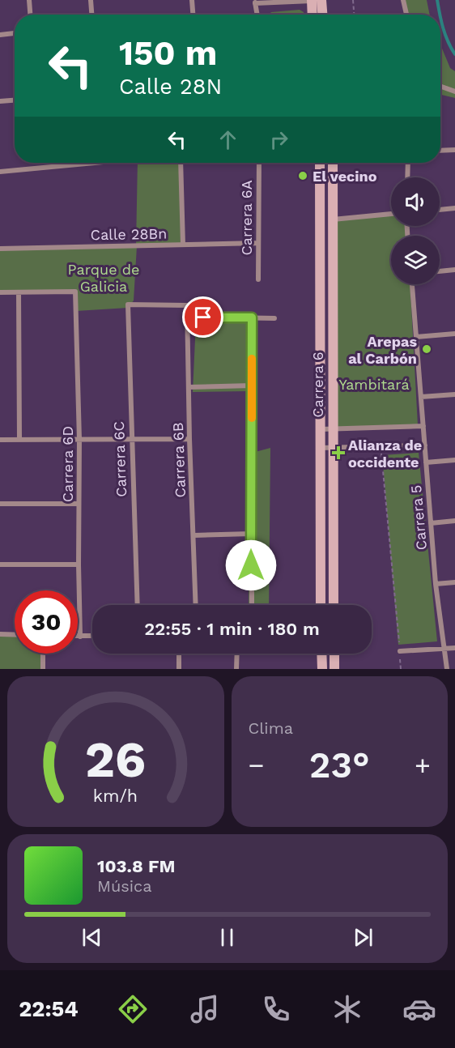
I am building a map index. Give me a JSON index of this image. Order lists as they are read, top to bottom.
{
  "streets": {
    "main road": ["Carrera 6"],
    "street": [
      "Carrera 6A",
      "Calle 28Bn",
      "Carrera 6C",
      "Carrera 6B",
      "Carrera 6D",
      "Carrera 5"
    ]
  },
  "crossings": [
    ["Carrera 6A", "Calle 28Bn"],
    ["Carrera 6C", "Carrera 6B"]
  ],
  "parks": ["Parque de Galicia", "Yambitará"],
  "places": {
    "other": ["El vecino", "Arepas al Carbón"],
    "health": ["Alianza de occidente"]
  },
  "page": {
    "turn": ["150 m", "Calle 28N"],
    "limit": "30",
    "trip": "22:55 · 1 min · 180 m",
    "tile": "Clima",
    "heat": ["−", "23°", "+"],
    "song": ["103.8 FM", "Música"],
    "tabs": "22:54",
    "gauge": ["26", "km/h"]
  }
}
